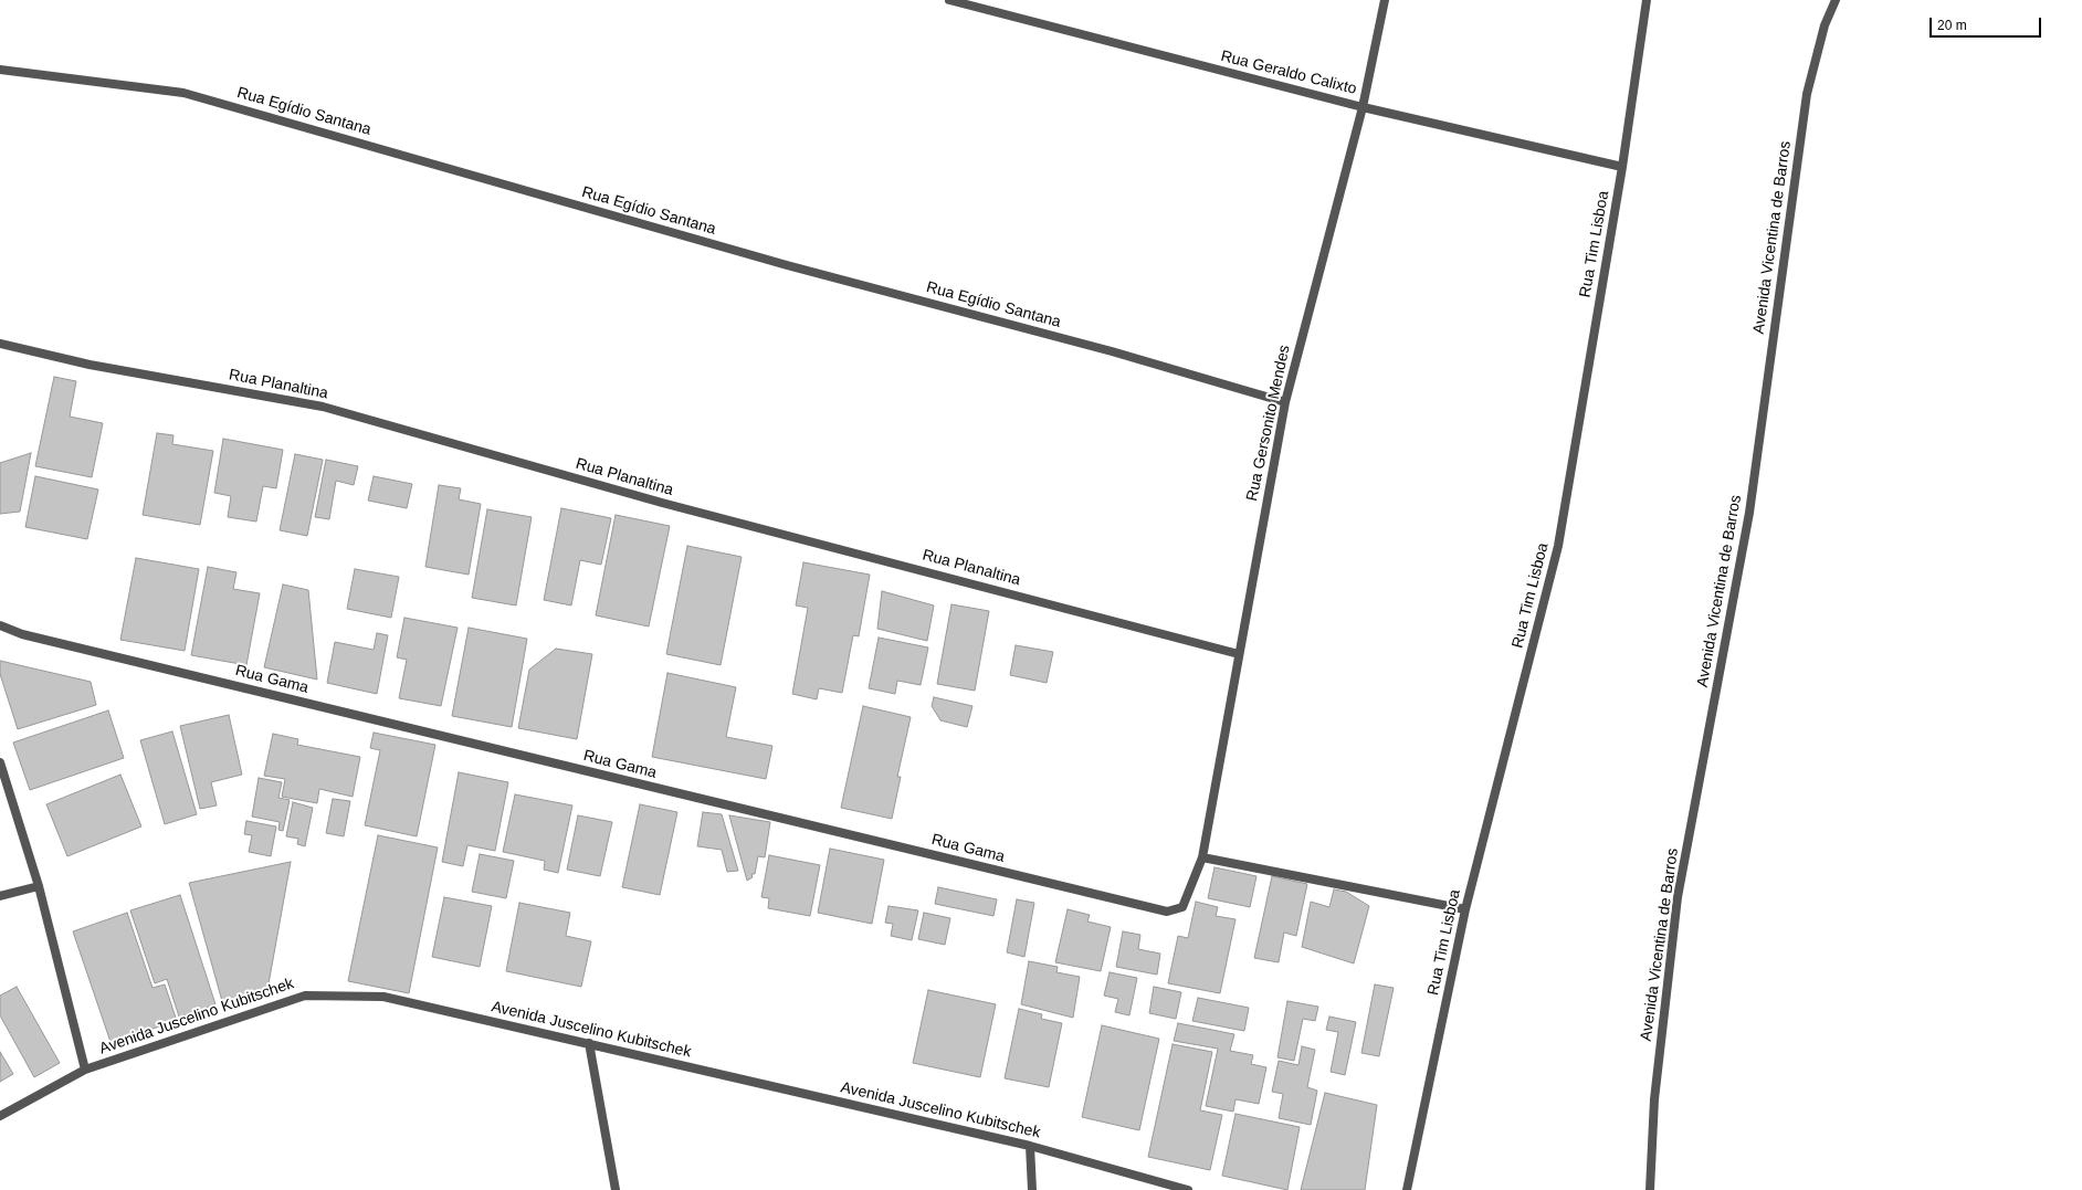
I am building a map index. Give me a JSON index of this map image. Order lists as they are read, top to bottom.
{
  "streets": {
    "street": [
      "Rua Geraldo Calixto",
      "Rua Egídio Santana",
      "Avenida Vicentina de Barros",
      "Rua Tim Lisboa",
      "Rua Planaltina",
      "Rua Gersonito Mendes",
      "Rua Gama",
      "Avenida Juscelino Kubitschek"
    ]
  },
  "crossings": [
    ["Rua Geraldo Calixto", "Rua Tim Lisboa"],
    ["Rua Geraldo Calixto", "Rua Gersonito Mendes"],
    ["Rua Egídio Santana", "Rua Gersonito Mendes"],
    ["Rua Planaltina", "Rua Gersonito Mendes"],
    ["Rua Gersonito Mendes", "Rua Gama"]
  ],
  "scale_bar": "20 m"
}
